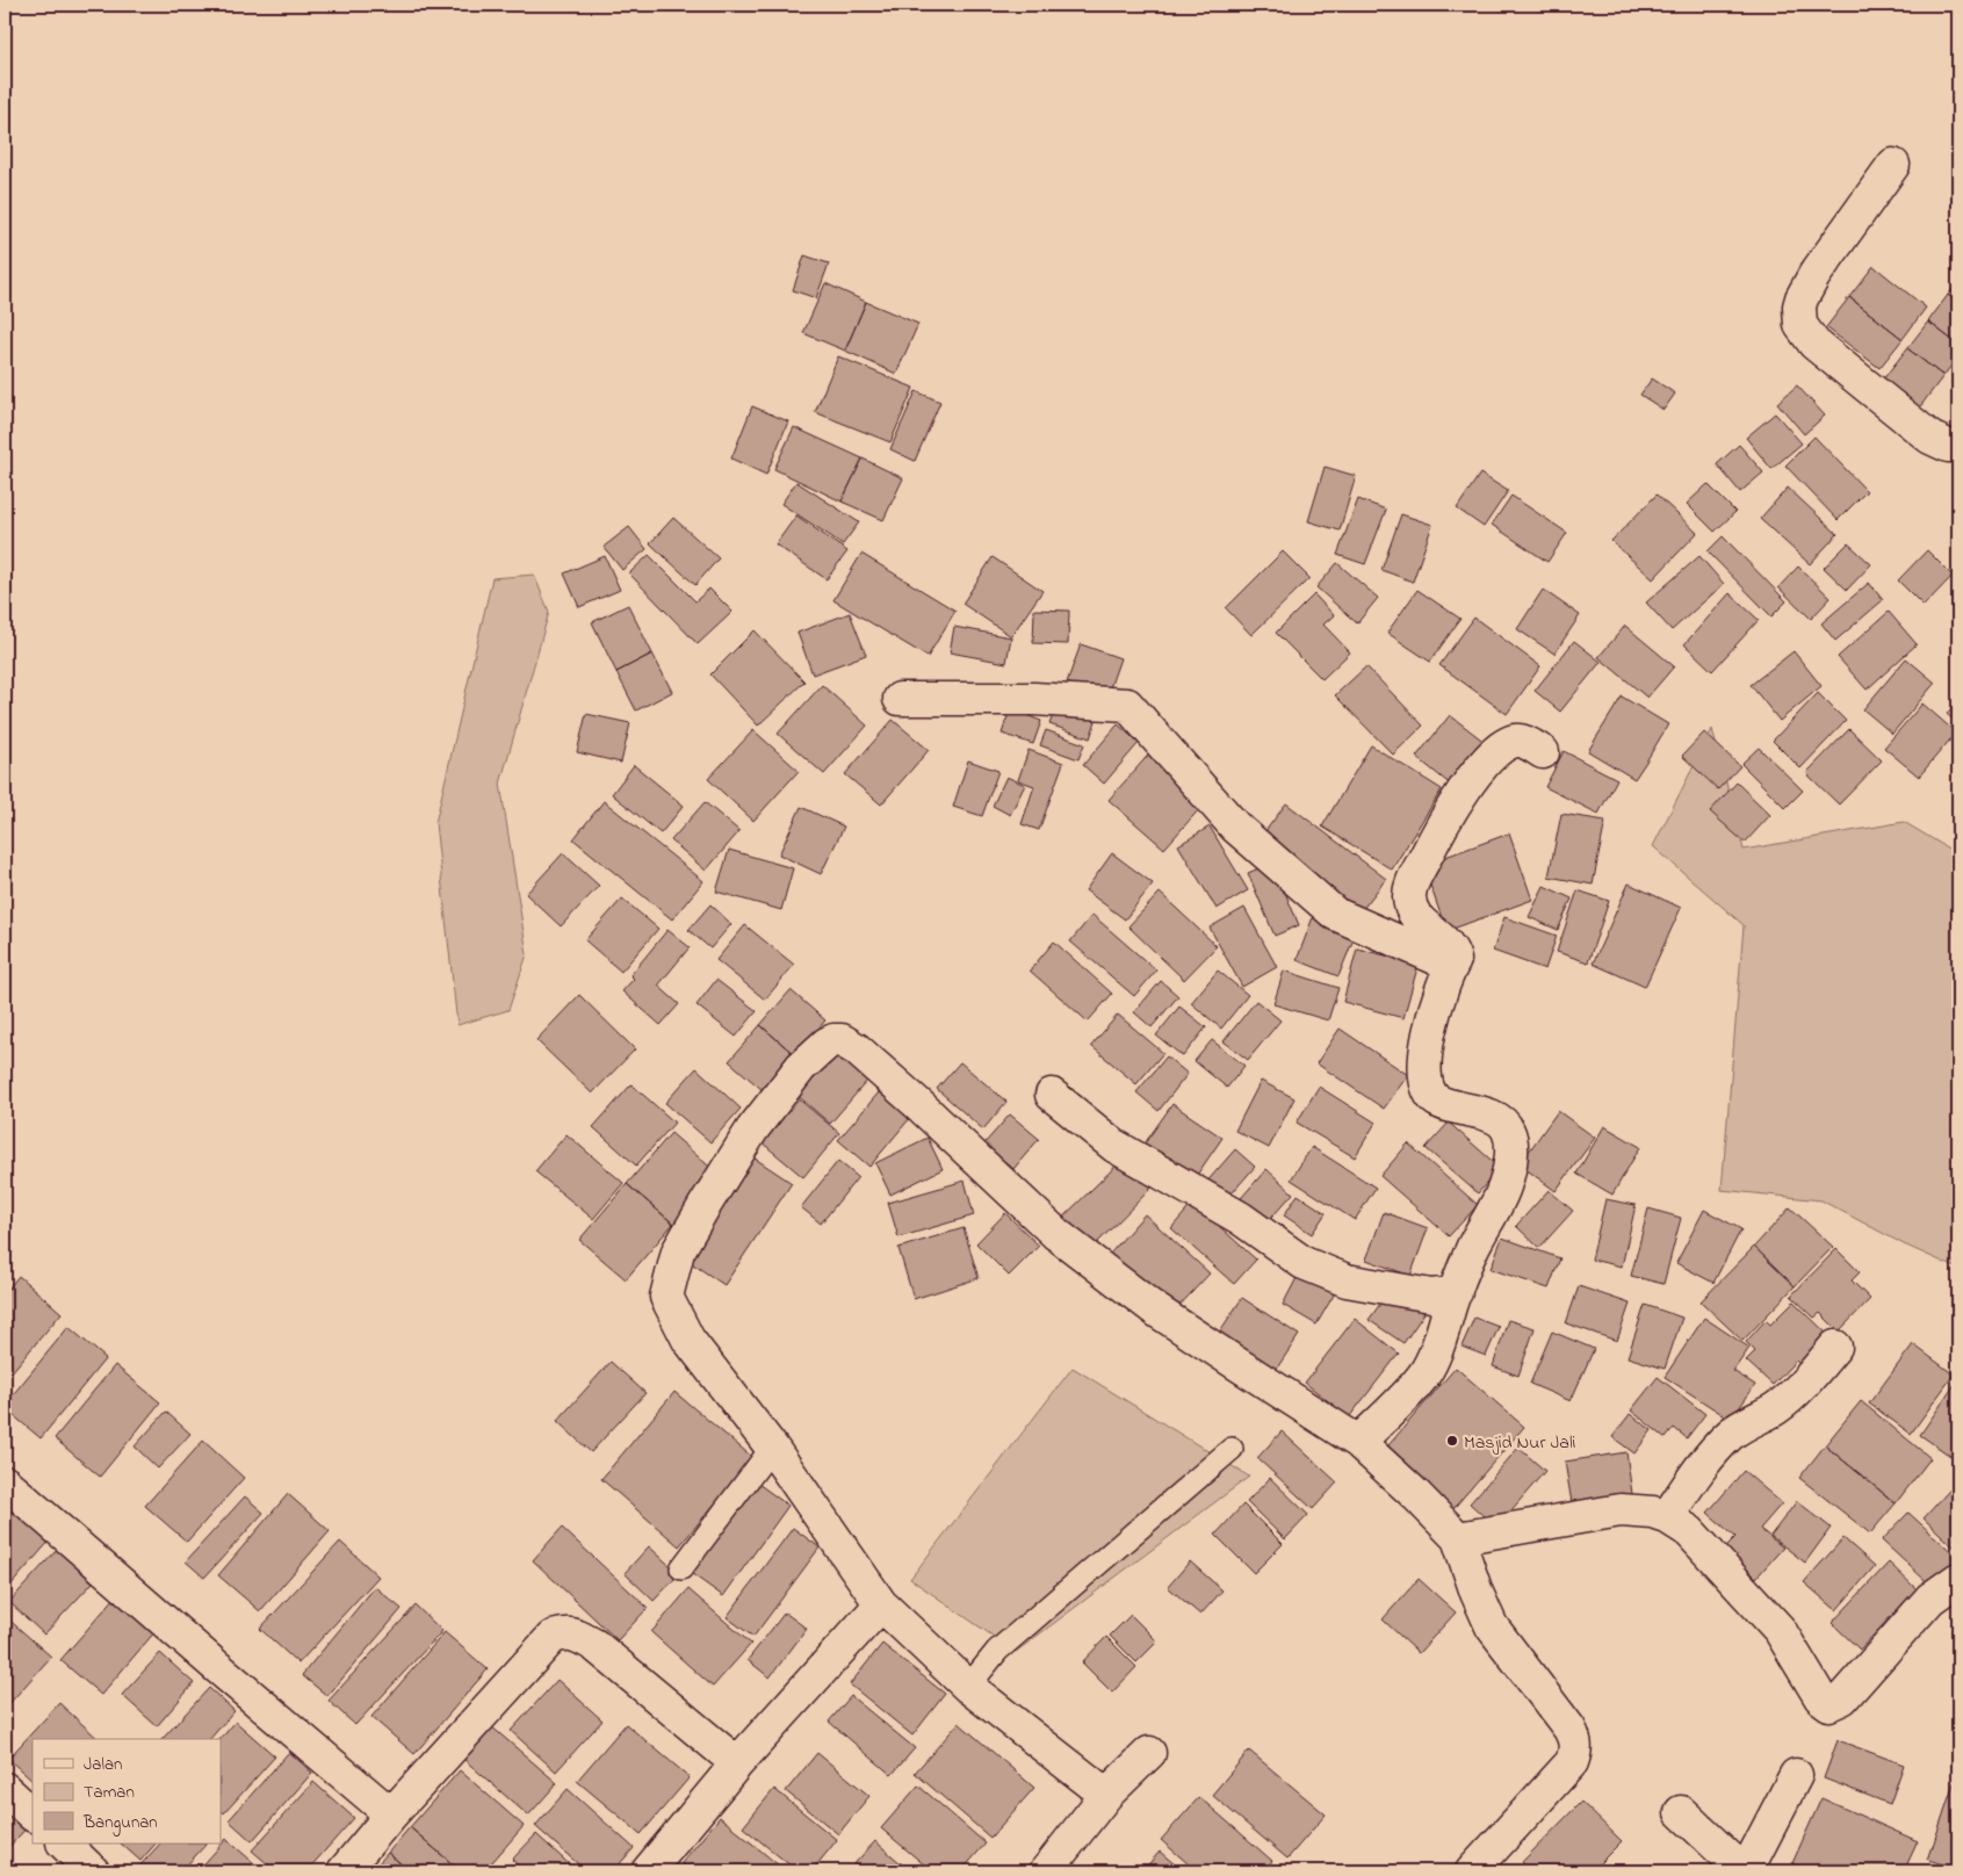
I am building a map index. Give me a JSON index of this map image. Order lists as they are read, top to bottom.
{
  "places": ["Masjid Nur Jali"],
  "legend": ["Jalan", "Taman", "Bangunan"]
}
